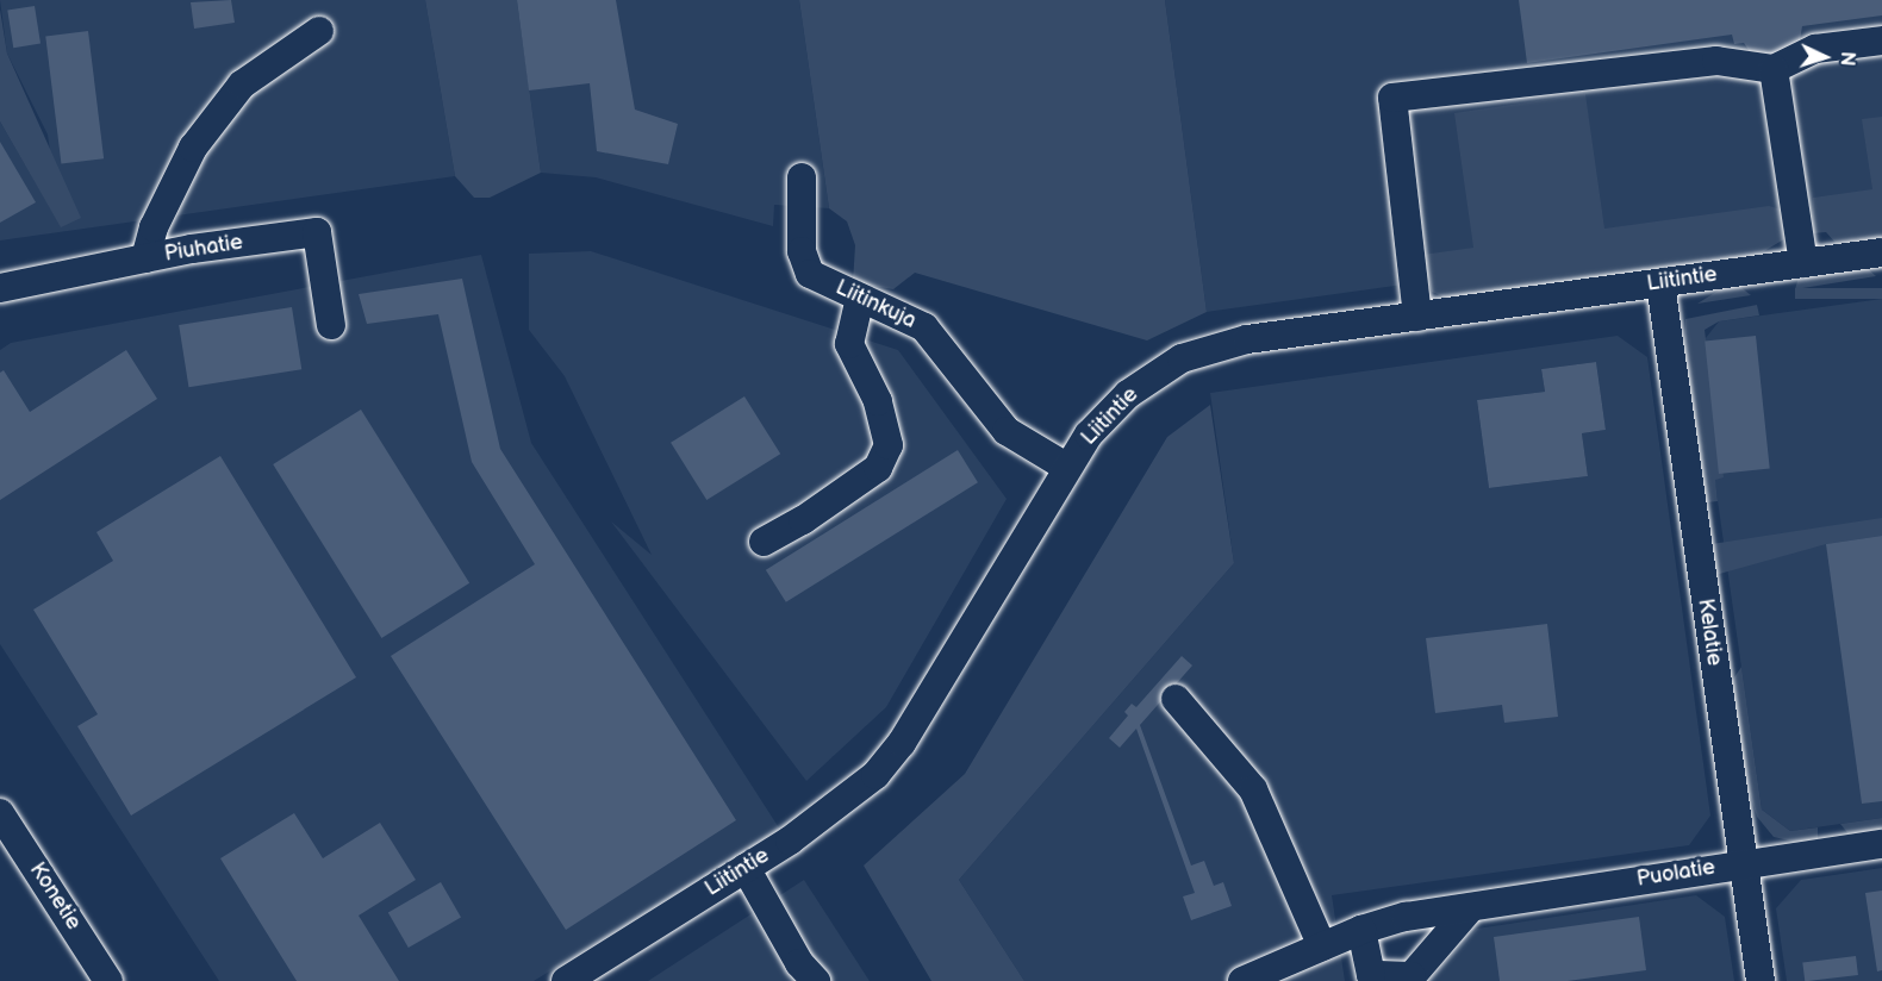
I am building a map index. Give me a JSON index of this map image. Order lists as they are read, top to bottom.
{
  "streets": {
    "street": [
      "Piuhatie",
      "Liitintie",
      "Liitinkuja",
      "Kelatie",
      "Puolatie",
      "Konetie"
    ]
  },
  "crossings": [
    ["Liitintie", "Liitinkuja"],
    ["Liitintie", "Kelatie"],
    ["Kelatie", "Puolatie"]
  ],
  "north": "right"
}
